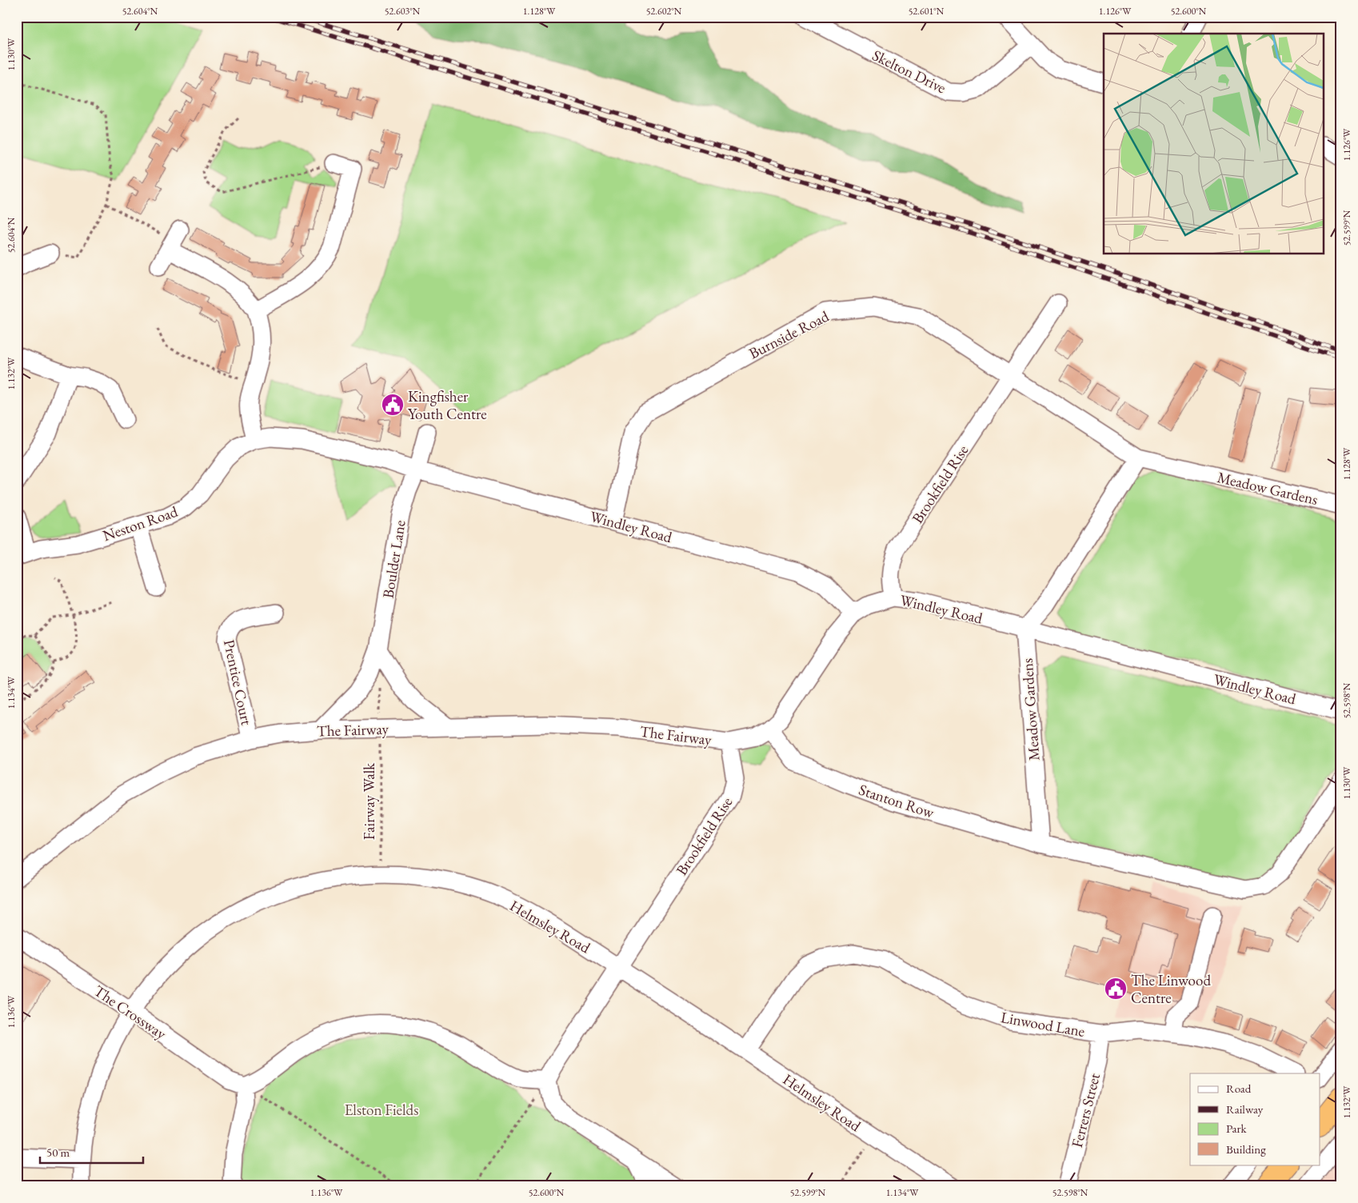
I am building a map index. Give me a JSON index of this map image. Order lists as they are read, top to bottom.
{
  "streets": {
    "street": [
      "Skelton Drive",
      "Burnside Road",
      "Brookfield Rise",
      "Meadow Gardens",
      "Neston Road",
      "Windley Road",
      "Boulder Lane",
      "Prentice Court",
      "The Fairway",
      "Stanton Row",
      "Helmsley Road",
      "The Crossway",
      "Linwood Lane",
      "Ferrers Street"
    ],
    "path": ["Fairway Walk"]
  },
  "crossings": [
    ["Burnside Road", "Brookfield Rise"],
    ["Burnside Road", "Meadow Gardens"],
    ["Burnside Road", "Windley Road"],
    ["Brookfield Rise", "Windley Road"],
    ["Brookfield Rise", "The Fairway"],
    ["Brookfield Rise", "Helmsley Road"],
    ["Meadow Gardens", "Windley Road"],
    ["Meadow Gardens", "Stanton Row"],
    ["Neston Road", "Windley Road"],
    ["Neston Road", "Boulder Lane"],
    ["Windley Road", "Boulder Lane"],
    ["Boulder Lane", "The Fairway"],
    ["Prentice Court", "The Fairway"],
    ["The Fairway", "Fairway Walk"],
    ["Fairway Walk", "Helmsley Road"],
    ["Helmsley Road", "The Crossway"],
    ["Helmsley Road", "Linwood Lane"],
    ["Linwood Lane", "Ferrers Street"]
  ],
  "parks": ["Elston Fields"],
  "places": {
    "public building": ["Kingfisher Youth Centre", "The Linwood Centre"]
  },
  "legend": [
    "Road",
    "Railway",
    "Park",
    "Building"
  ],
  "scale_bar": "50 m",
  "coordinates": [
    "52.604°N",
    "52.603°N",
    "1.128°W",
    "52.602°N",
    "52.601°N",
    "1.126°W",
    "52.600°N",
    "1.130°W",
    "52.599°N",
    "1.132°W",
    "1.134°W",
    "52.598°N",
    "1.136°W"
  ]
}
